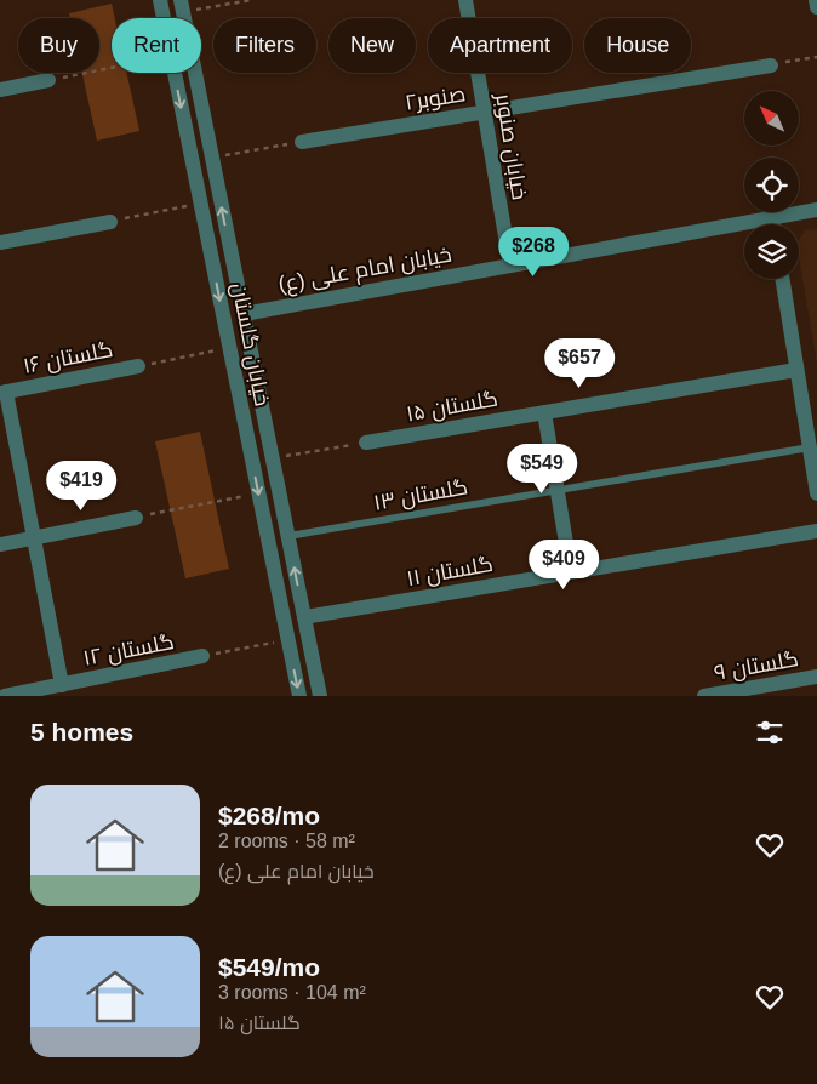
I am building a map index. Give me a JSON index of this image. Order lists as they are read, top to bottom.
{
  "streets": {
    "street": [
      "صنوبر۲",
      "خیابان صنوبر",
      "خیابان امام علی (ع)",
      "خیابان گلستان",
      "گلستان ۱۶",
      "گلستان ۱۵",
      "گلستان ۱۱",
      "گلستان ۱۲",
      "گلستان ۹"
    ],
    "lane": ["گلستان ۱۳"]
  },
  "crossings": [
    ["صنوبر۲", "خیابان صنوبر"],
    ["خیابان صنوبر", "خیابان امام علی (ع)"],
    ["خیابان امام علی (ع)", "خیابان گلستان"],
    ["خیابان گلستان", "گلستان ۱۳"],
    ["خیابان گلستان", "گلستان ۱۱"]
  ],
  "north": "top left",
  "page": {
    "chip": [
      "Buy",
      "Rent",
      "Filters",
      "New",
      "Apartment",
      "House"
    ],
    "price": [
      "$268",
      "$657",
      "$549",
      "$419",
      "$409"
    ],
    "heading": "5 homes",
    "list": [
      {
        "name": "$268/mo",
        "note": "2 rooms · 58 m² · خیابان امام علی (ع)"
      },
      {
        "name": "$549/mo",
        "note": "3 rooms · 104 m² · گلستان ۱۵"
      }
    ]
  }
}
